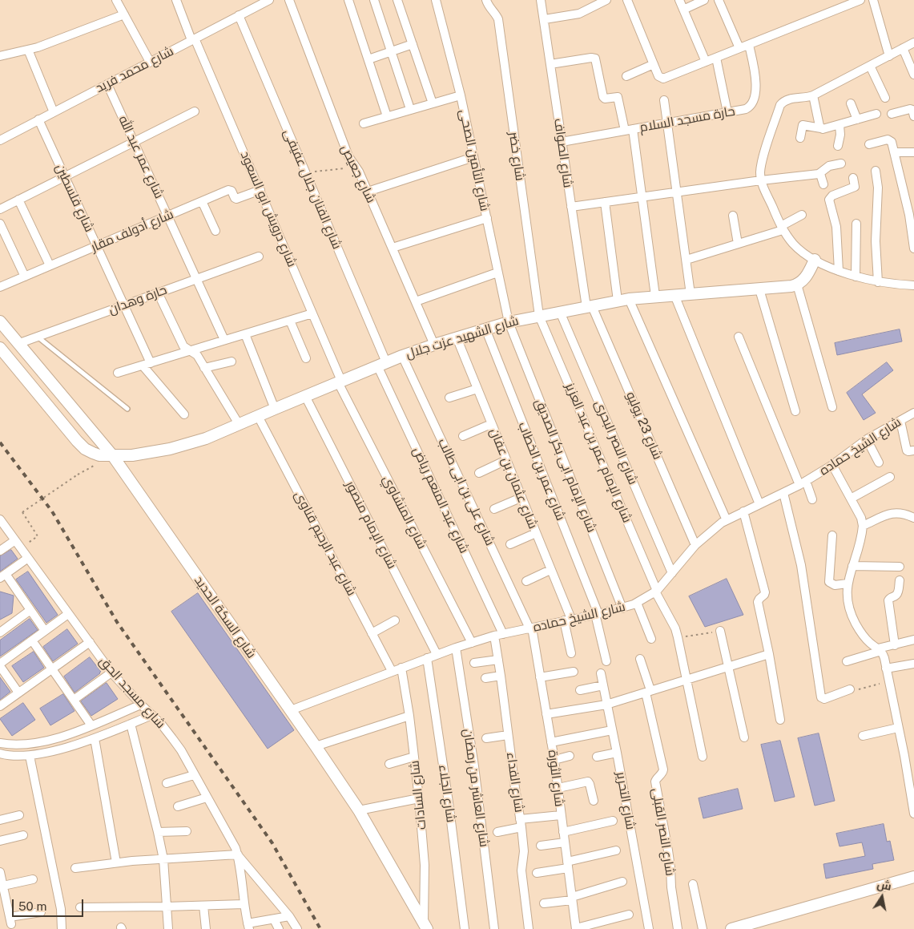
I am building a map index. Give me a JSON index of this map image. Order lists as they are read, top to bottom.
{
  "streets": {
    "street": [
      "شارع محمد فريد",
      "حارة مسجد السلام",
      "شارع الصواف",
      "شارع خضر",
      "شارع عمر عبد الله",
      "شارع التأمين الصحى",
      "شارع جعيص",
      "شارع الفنان جلال عفيفى",
      "شارع فلسطين",
      "شارع درويش ابو السعود",
      "شارع أدولف مقار",
      "حارة وهدان",
      "شارع الشهيد عزت جلال",
      "شارع 23 يوليو",
      "شارع النصر البحرى",
      "شارع الشيخ حماده",
      "شارع الإمام عمر بن عبد العزيز",
      "شارع الإمام ابى بكر الصديق",
      "شارع عمر بن الخطاب",
      "شارع عثمان بن عفان",
      "شارع على بن ابى طالب",
      "شارع عبد المنعم رياض",
      "شارع المنشاوي",
      "شارع الإمام منصور",
      "شارع عبد الرحيم قناوى",
      "شارع السكة الحديد",
      "شارع مسجد الحق",
      "شارع الثورة",
      "شارع الفداء",
      "شارع العاشر من رمضان",
      "شارع الجلاء",
      "شارع السادات",
      "شارع التحرير",
      "شارع النصر القبلى"
    ]
  },
  "crossings": [
    ["شارع محمد فريد", "شارع عمر عبد الله"],
    ["شارع محمد فريد", "شارع الفنان جلال عفيفى"],
    ["شارع محمد فريد", "شارع فلسطين"],
    ["شارع محمد فريد", "شارع درويش ابو السعود"],
    ["حارة مسجد السلام", "شارع الصواف"],
    ["شارع الصواف", "شارع الشهيد عزت جلال"],
    ["شارع الصواف", "شارع 23 يوليو"],
    ["شارع خضر", "شارع الشهيد عزت جلال"],
    ["شارع خضر", "شارع الإمام عمر بن عبد العزيز"],
    ["شارع عمر عبد الله", "شارع أدولف مقار"],
    ["شارع عمر عبد الله", "حارة وهدان"],
    ["شارع التأمين الصحى", "شارع الشهيد عزت جلال"],
    ["شارع التأمين الصحى", "شارع الإمام ابى بكر الصديق"],
    ["شارع جعيص", "شارع الشهيد عزت جلال"],
    ["شارع الفنان جلال عفيفى", "شارع الشهيد عزت جلال"],
    ["شارع الفنان جلال عفيفى", "شارع عبد المنعم رياض"],
    ["شارع فلسطين", "شارع أدولف مقار"],
    ["شارع فلسطين", "حارة وهدان"],
    ["شارع درويش ابو السعود", "شارع أدولف مقار"],
    ["شارع درويش ابو السعود", "شارع الشهيد عزت جلال"],
    ["شارع درويش ابو السعود", "شارع المنشاوي"],
    ["حارة وهدان", "شارع السكة الحديد"],
    ["شارع الشهيد عزت جلال", "شارع 23 يوليو"],
    ["شارع الشهيد عزت جلال", "شارع النصر البحرى"],
    ["شارع الشهيد عزت جلال", "شارع الإمام عمر بن عبد العزيز"],
    ["شارع الشهيد عزت جلال", "شارع الإمام ابى بكر الصديق"],
    ["شارع الشهيد عزت جلال", "شارع عمر بن الخطاب"],
    ["شارع الشهيد عزت جلال", "شارع عثمان بن عفان"],
    ["شارع الشهيد عزت جلال", "شارع على بن ابى طالب"],
    ["شارع الشهيد عزت جلال", "شارع عبد المنعم رياض"],
    ["شارع الشهيد عزت جلال", "شارع المنشاوي"],
    ["شارع الشهيد عزت جلال", "شارع الإمام منصور"],
    ["شارع الشهيد عزت جلال", "شارع عبد الرحيم قناوى"],
    ["شارع الشهيد عزت جلال", "شارع السكة الحديد"],
    ["شارع 23 يوليو", "شارع الشيخ حماده"],
    ["شارع النصر البحرى", "شارع الشيخ حماده"],
    ["شارع الشيخ حماده", "شارع الإمام عمر بن عبد العزيز"],
    ["شارع الشيخ حماده", "شارع الإمام ابى بكر الصديق"],
    ["شارع الشيخ حماده", "شارع عمر بن الخطاب"],
    ["شارع الشيخ حماده", "شارع عثمان بن عفان"],
    ["شارع الشيخ حماده", "شارع على بن ابى طالب"],
    ["شارع الشيخ حماده", "شارع عبد المنعم رياض"],
    ["شارع الشيخ حماده", "شارع المنشاوي"],
    ["شارع الشيخ حماده", "شارع الإمام منصور"],
    ["شارع الشيخ حماده", "شارع عبد الرحيم قناوى"],
    ["شارع الشيخ حماده", "شارع السكة الحديد"],
    ["شارع الشيخ حماده", "شارع الثورة"],
    ["شارع الشيخ حماده", "شارع الفداء"],
    ["شارع الشيخ حماده", "شارع العاشر من رمضان"],
    ["شارع الشيخ حماده", "شارع الجلاء"],
    ["شارع الشيخ حماده", "شارع السادات"],
    ["شارع على بن ابى طالب", "شارع الثورة"],
    ["شارع السكة الحديد", "شارع السادات"]
  ],
  "scale_bar": "50 m",
  "north": "top"
}
